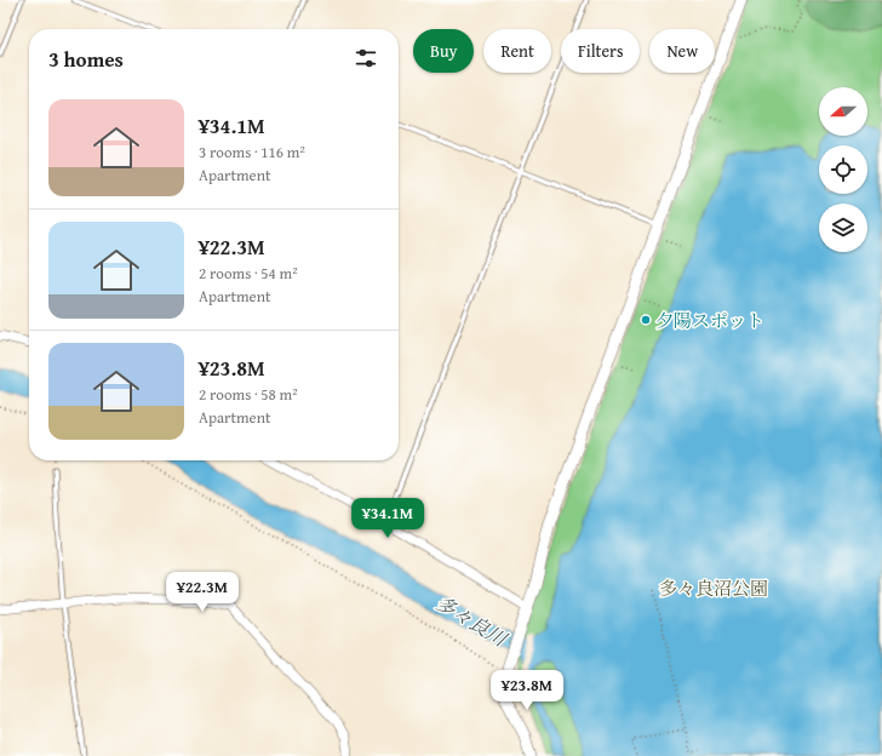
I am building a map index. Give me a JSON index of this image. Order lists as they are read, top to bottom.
{
  "water": ["多々良川"],
  "parks": ["多々良沼公園"],
  "places": ["夕陽スポット"],
  "north": "left",
  "page": {
    "chip": [
      "Buy",
      "Rent",
      "Filters",
      "New"
    ],
    "heading": "3 homes",
    "list": [
      {
        "name": "¥34.1M",
        "note": "3 rooms · 116 m² · Apartment"
      },
      {
        "name": "¥22.3M",
        "note": "2 rooms · 54 m² · Apartment"
      },
      {
        "name": "¥23.8M",
        "note": "2 rooms · 58 m² · Apartment"
      }
    ],
    "price": ["¥34.1M", "¥22.3M", "¥23.8M"]
  }
}
